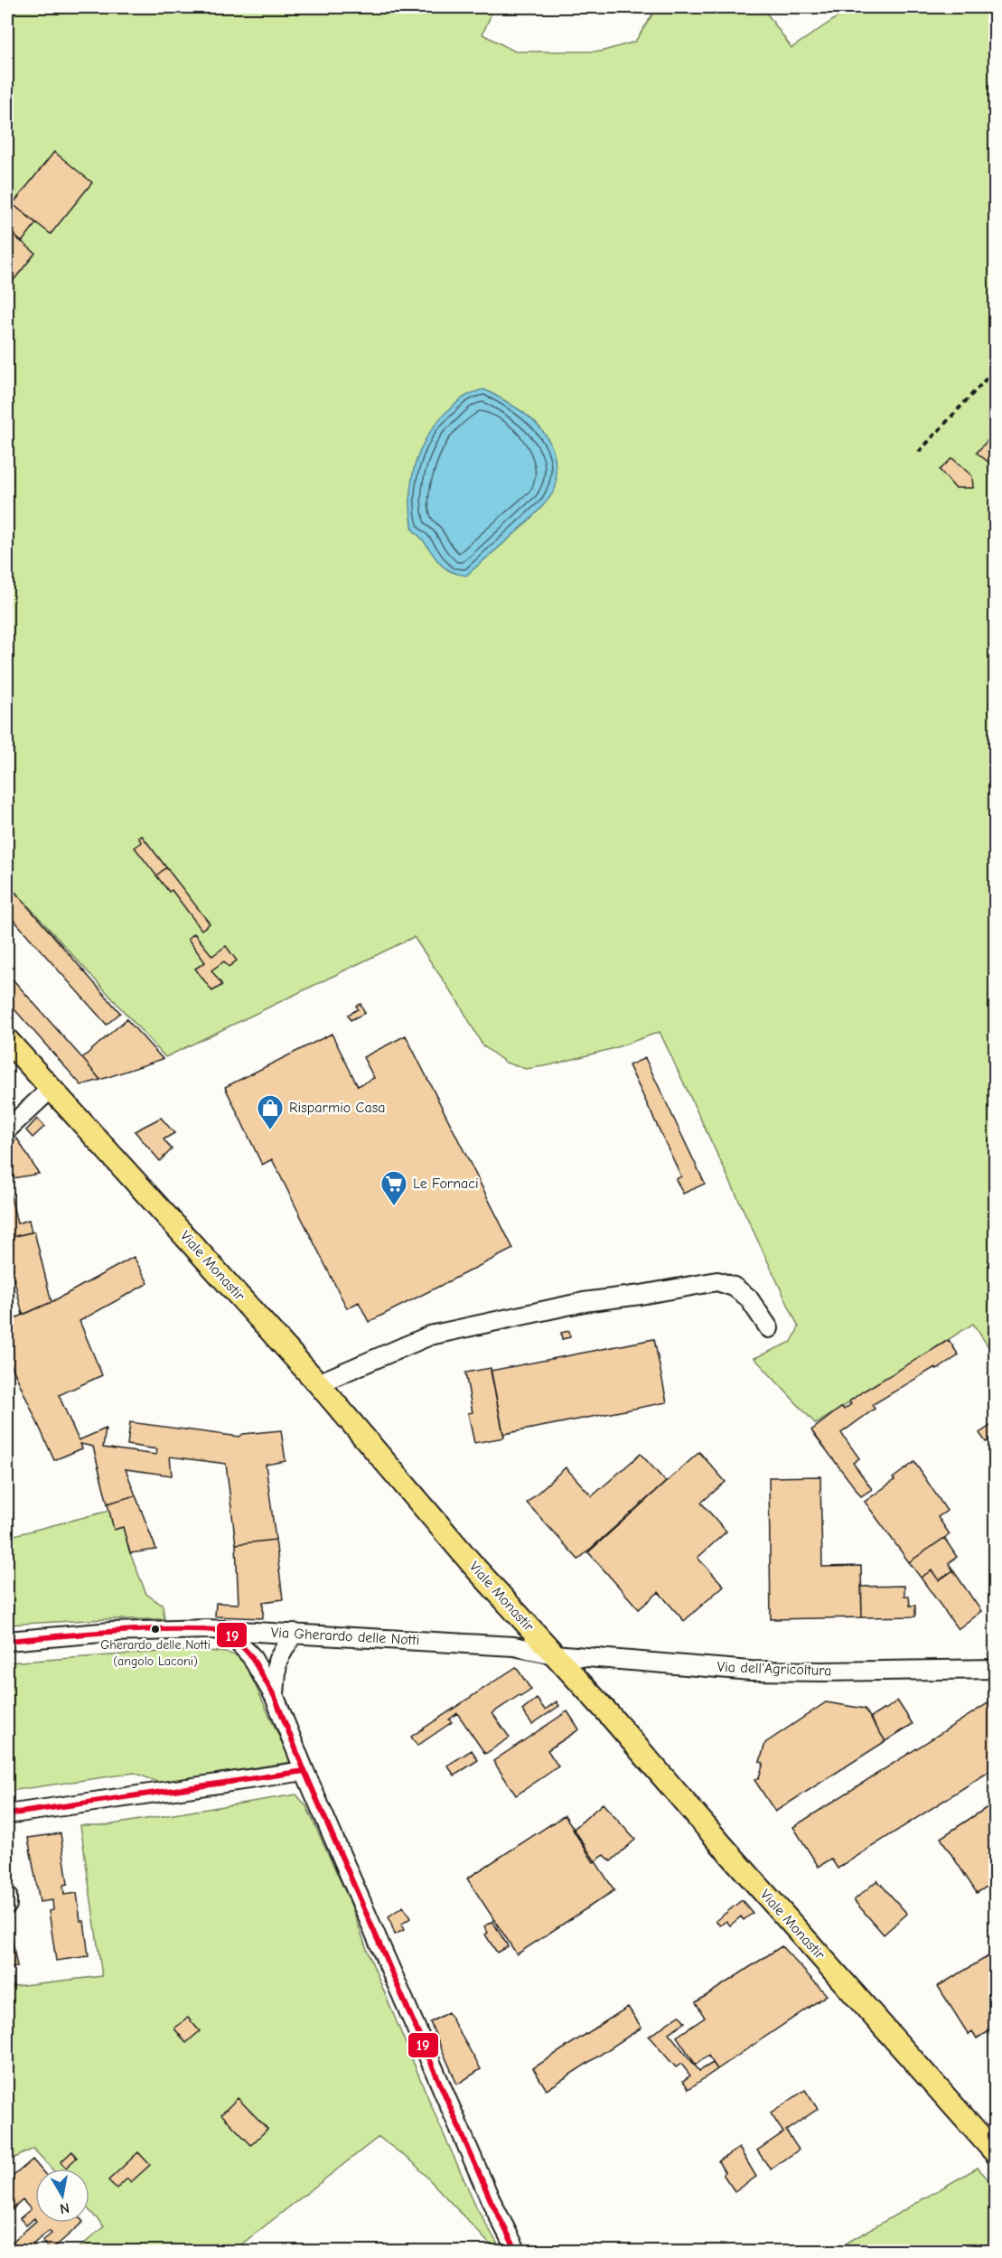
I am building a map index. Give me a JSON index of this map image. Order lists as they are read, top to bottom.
{
  "streets": {
    "main road": ["Viale Monastir"],
    "street": ["Via Gherardo delle Notti", "Via dell'Agricoltura"]
  },
  "crossings": [
    ["Viale Monastir", "Via Gherardo delle Notti"],
    ["Viale Monastir", "Via dell'Agricoltura"],
    ["Via Gherardo delle Notti", "Via dell'Agricoltura"]
  ],
  "places": {
    "shop": ["Risparmio Casa"],
    "supermarket": ["Le Fornaci"],
    "other": ["Gherardo delle Notti (angolo Laconi)"]
  },
  "lines": ["transit line 19"],
  "north": "bottom"
}
